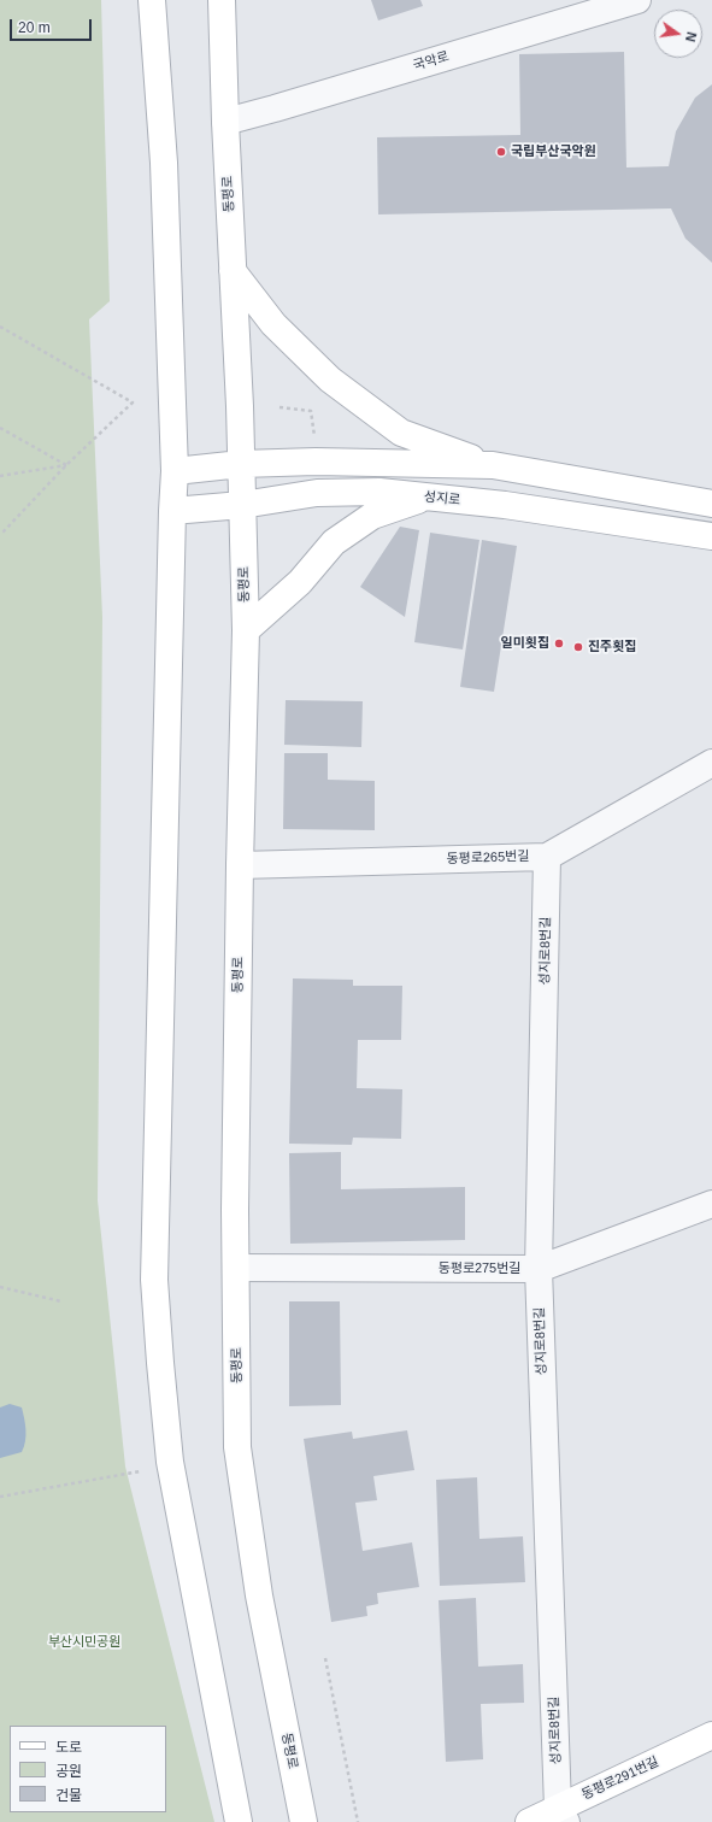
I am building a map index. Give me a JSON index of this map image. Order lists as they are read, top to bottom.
{
  "streets": {
    "main road": ["동평로", "성지로", "동평로291번길"],
    "street": [
      "국악로",
      "동평로265번길",
      "성지로8번길",
      "동평로275번길"
    ]
  },
  "crossings": [
    ["국악로", "동평로"],
    ["동평로", "성지로"],
    ["동평로", "동평로265번길"],
    ["동평로", "동평로275번길"],
    ["동평로265번길", "성지로8번길"],
    ["성지로8번길", "동평로275번길"],
    ["성지로8번길", "동평로291번길"]
  ],
  "parks": ["부산시민공원"],
  "places": ["국립부산국악원", "일미횟집", "진주횟집"],
  "legend": ["도로", "공원", "건물"],
  "scale_bar": "20 m",
  "north": "right"
}
